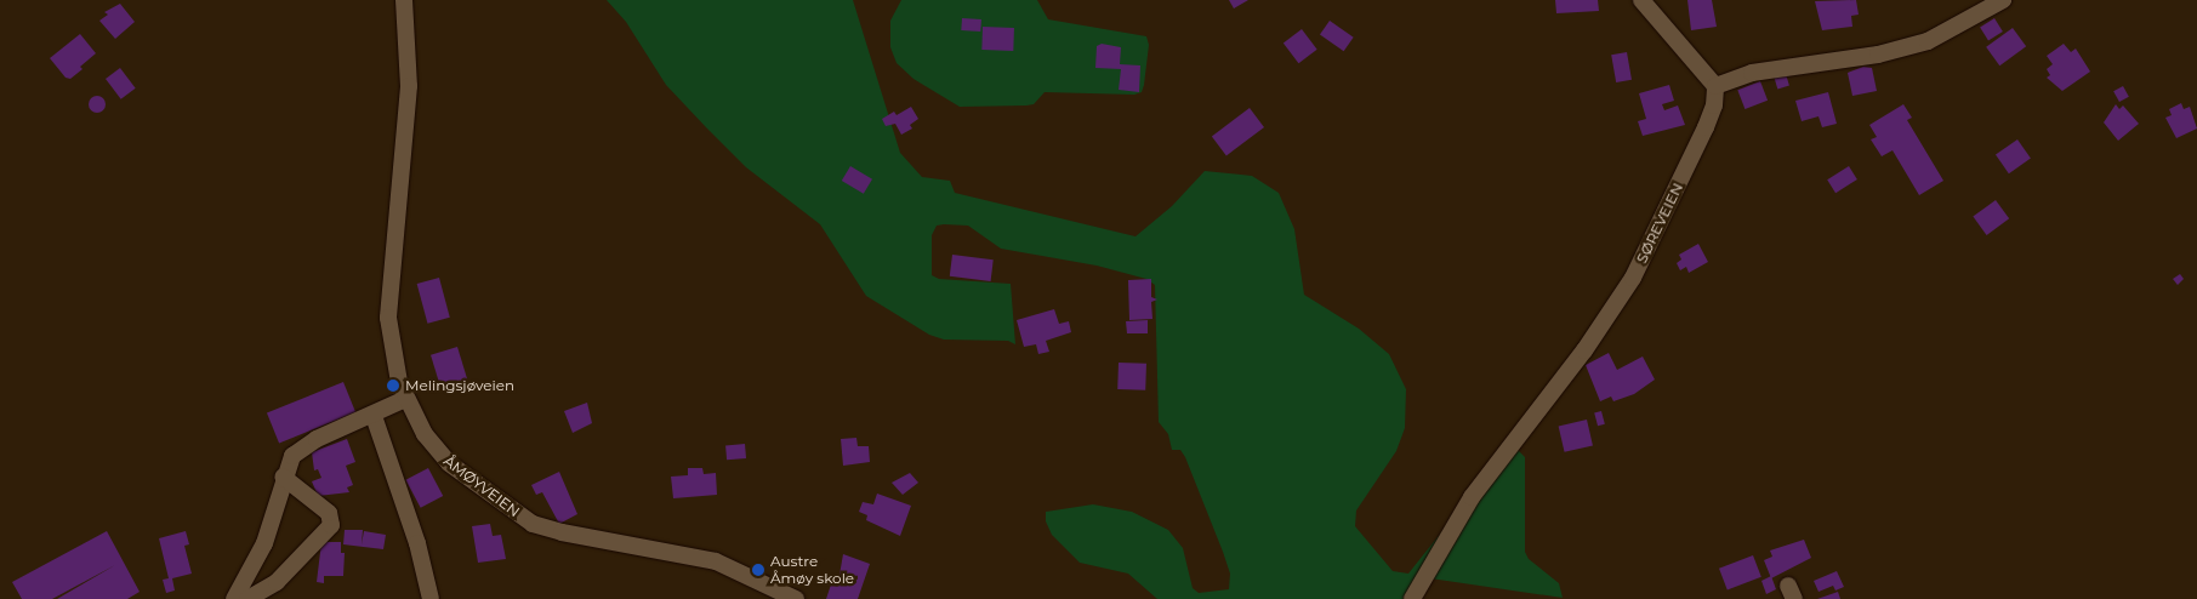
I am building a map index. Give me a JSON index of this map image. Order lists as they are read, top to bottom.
{
  "streets": {
    "street": ["SØREVEIEN", "ÅMØYVEIEN"]
  },
  "places": ["Melingsjøveien", "Austre Åmøy skole"]
}
